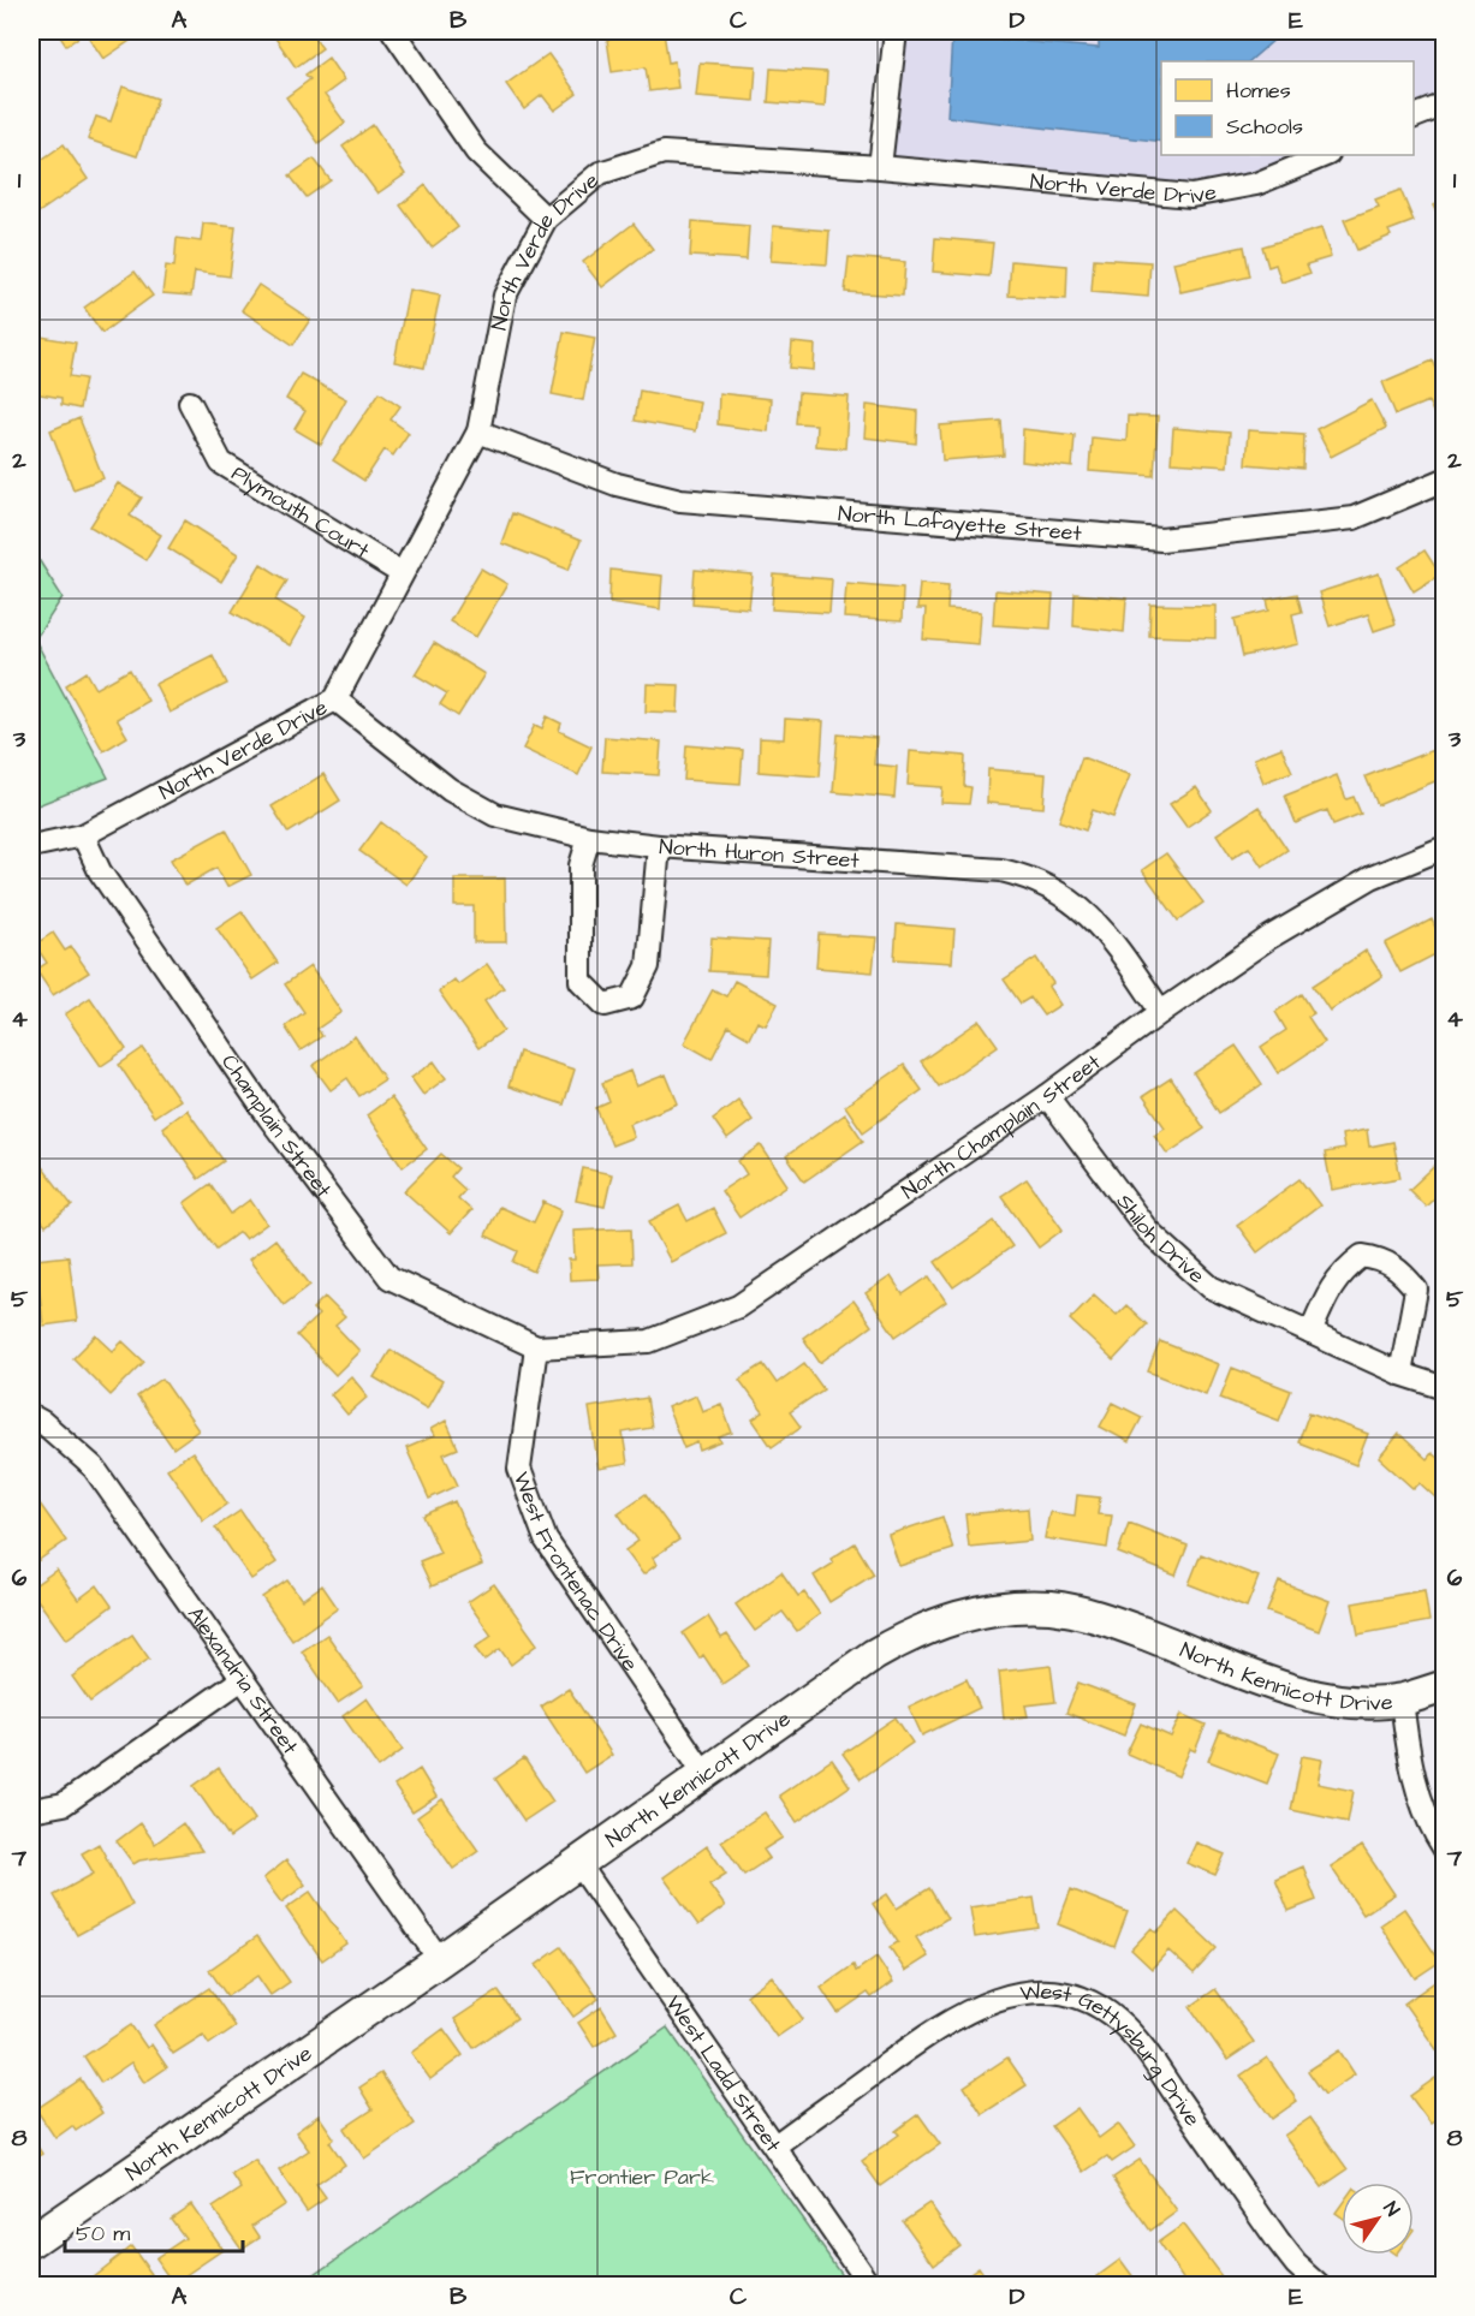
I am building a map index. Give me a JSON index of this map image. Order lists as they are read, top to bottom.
{
  "streets": {
    "street": [
      "North Verde Drive",
      "Plymouth Court",
      "North Lafayette Street",
      "North Huron Street",
      "Champlain Street",
      "North Champlain Street",
      "Shiloh Drive",
      "West Frontenac Drive",
      "North Kennicott Drive",
      "Alexandria Street",
      "West Gettysburg Drive",
      "West Ladd Street"
    ]
  },
  "crossings": [
    ["North Verde Drive", "Plymouth Court"],
    ["North Verde Drive", "North Lafayette Street"],
    ["North Verde Drive", "North Huron Street"],
    ["North Verde Drive", "Champlain Street"],
    ["North Huron Street", "North Champlain Street"],
    ["Champlain Street", "North Champlain Street"],
    ["Champlain Street", "West Frontenac Drive"],
    ["North Champlain Street", "Shiloh Drive"],
    ["North Champlain Street", "West Frontenac Drive"],
    ["West Frontenac Drive", "North Kennicott Drive"],
    ["North Kennicott Drive", "Alexandria Street"],
    ["North Kennicott Drive", "West Ladd Street"],
    ["West Gettysburg Drive", "West Ladd Street"]
  ],
  "parks": ["Frontier Park"],
  "legend": ["Homes", "Schools"],
  "scale_bar": "50 m",
  "north": "top right",
  "grid": {
    "columns": [
      "A",
      "B",
      "C",
      "D",
      "E"
    ],
    "rows": [
      "1",
      "2",
      "3",
      "4",
      "5",
      "6",
      "7",
      "8"
    ]
  }
}
